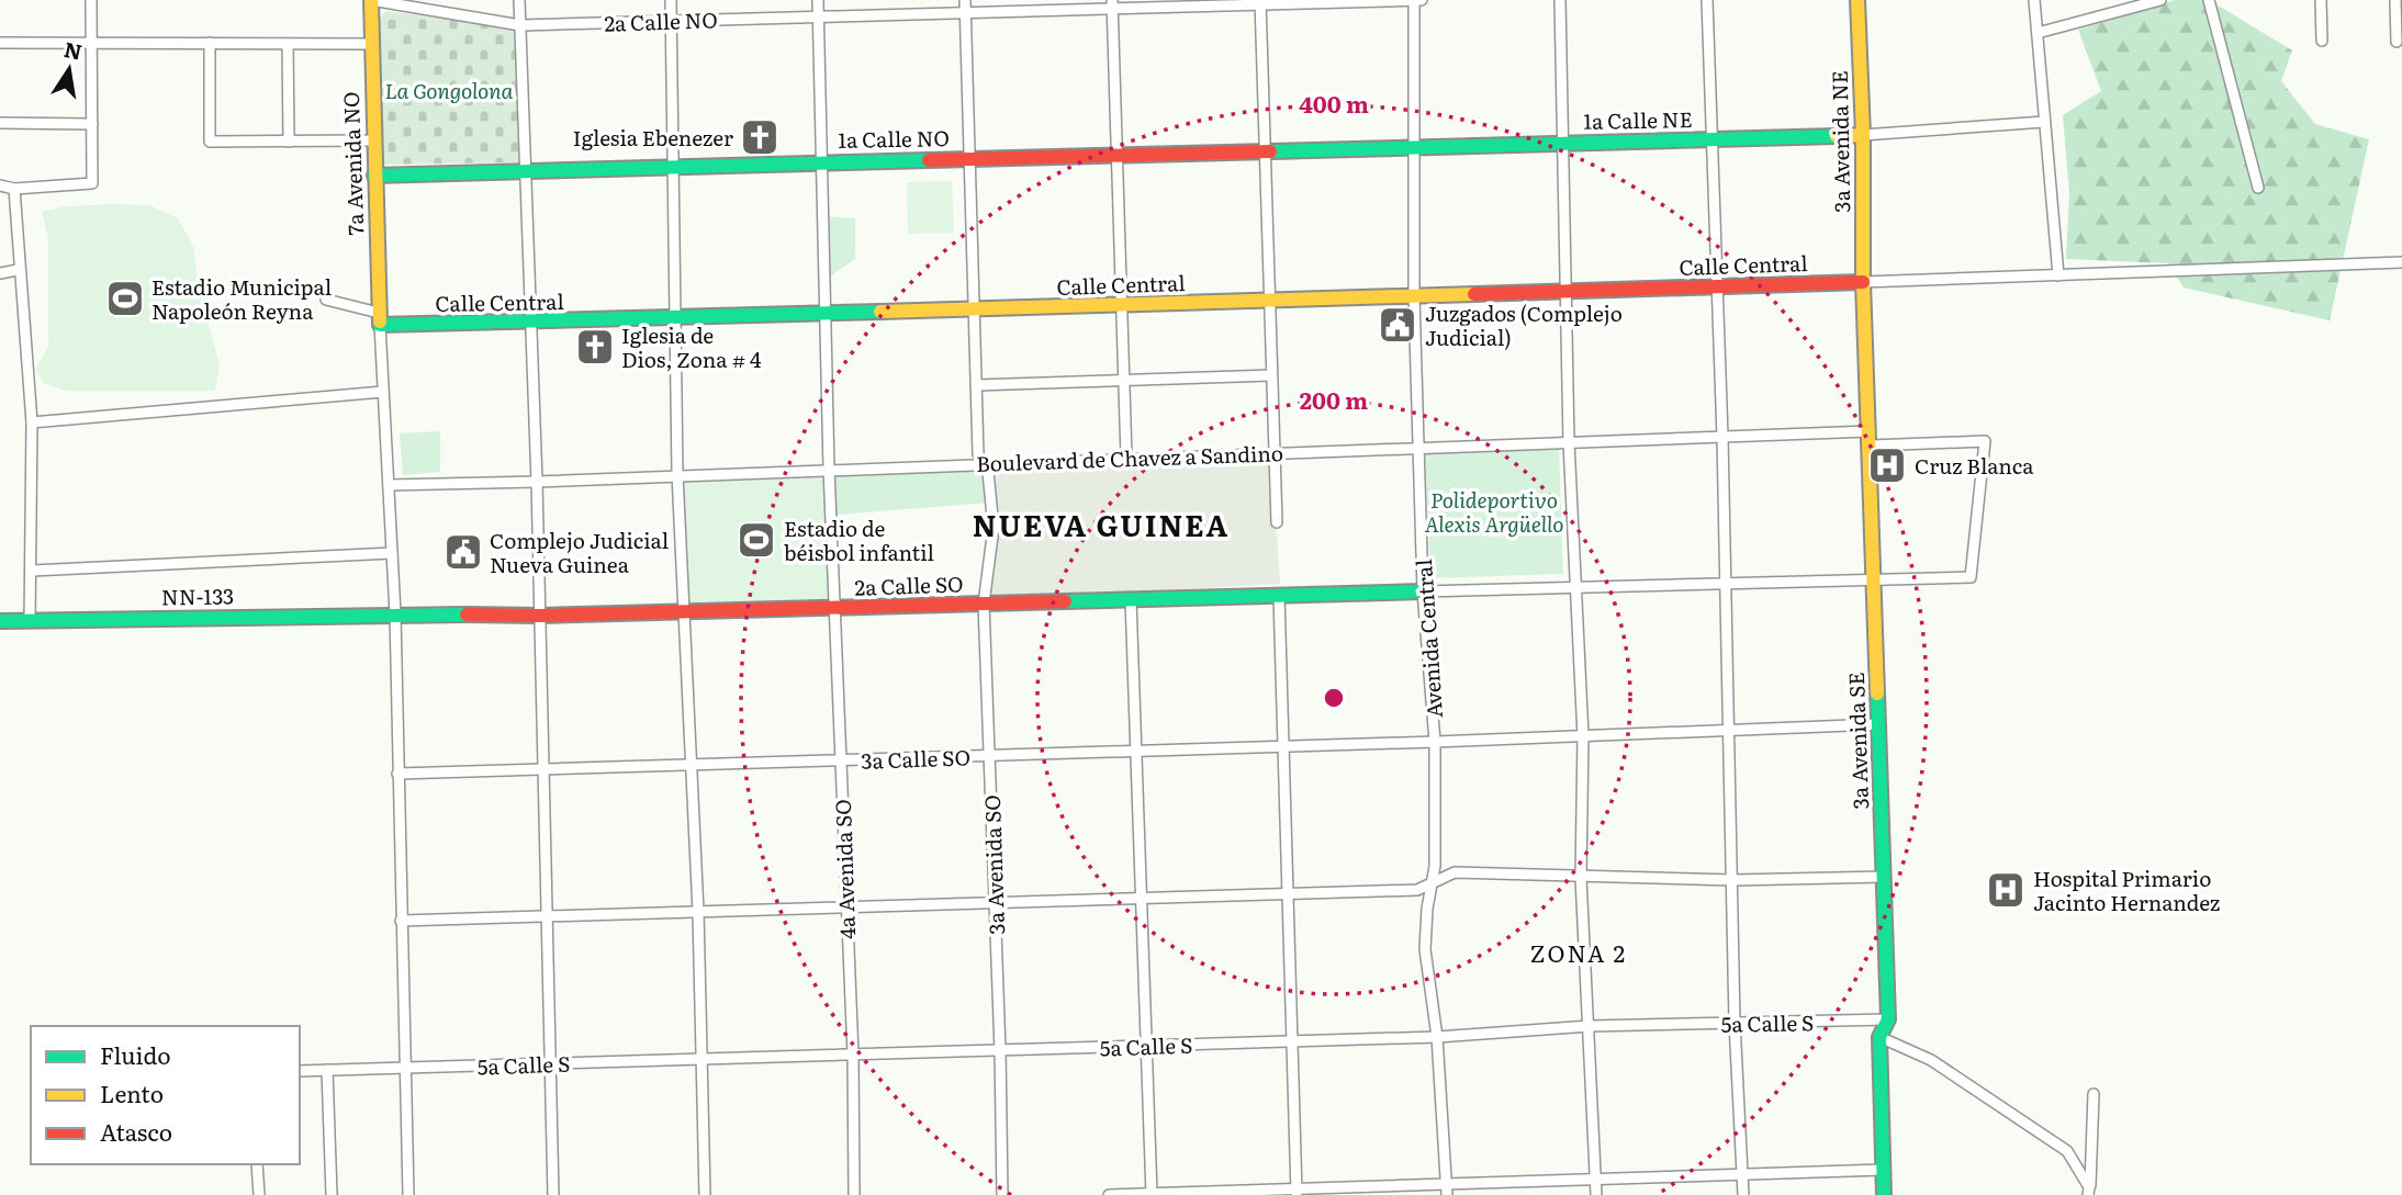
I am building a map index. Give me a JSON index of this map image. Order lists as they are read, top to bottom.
{
  "streets": {
    "main road": [
      "1a Calle NE",
      "1a Calle NO",
      "3a Avenida NE",
      "7a Avenida NO",
      "Calle Central",
      "2a Calle SO",
      "NN-133",
      "3a Avenida SE"
    ],
    "street": [
      "2a Calle NO",
      "Boulevard de Chavez a Sandino",
      "Avenida Central",
      "3a Calle SO",
      "3a Avenida SO",
      "4a Avenida SO",
      "5a Calle S"
    ]
  },
  "crossings": [
    ["2a Calle NO", "7a Avenida NO"],
    ["2a Calle NO", "Avenida Central"],
    ["2a Calle NO", "3a Avenida SO"],
    ["2a Calle NO", "4a Avenida SO"],
    ["1a Calle NE", "1a Calle NO"],
    ["1a Calle NE", "3a Avenida NE"],
    ["1a Calle NE", "Avenida Central"],
    ["1a Calle NO", "7a Avenida NO"],
    ["1a Calle NO", "Avenida Central"],
    ["1a Calle NO", "3a Avenida SO"],
    ["1a Calle NO", "4a Avenida SO"],
    ["3a Avenida NE", "Calle Central"],
    ["3a Avenida NE", "3a Avenida SE"],
    ["7a Avenida NO", "Calle Central"],
    ["Calle Central", "Avenida Central"],
    ["Calle Central", "3a Avenida SE"],
    ["Calle Central", "3a Avenida SO"],
    ["Calle Central", "4a Avenida SO"],
    ["Boulevard de Chavez a Sandino", "Avenida Central"],
    ["Boulevard de Chavez a Sandino", "3a Avenida SE"],
    ["Boulevard de Chavez a Sandino", "3a Avenida SO"],
    ["Boulevard de Chavez a Sandino", "4a Avenida SO"],
    ["2a Calle SO", "NN-133"],
    ["2a Calle SO", "Avenida Central"],
    ["2a Calle SO", "3a Avenida SO"],
    ["2a Calle SO", "4a Avenida SO"],
    ["Avenida Central", "3a Calle SO"],
    ["Avenida Central", "5a Calle S"],
    ["3a Avenida SE", "3a Calle SO"],
    ["3a Avenida SE", "5a Calle S"],
    ["3a Calle SO", "3a Avenida SO"],
    ["3a Calle SO", "4a Avenida SO"],
    ["3a Avenida SO", "5a Calle S"],
    ["4a Avenida SO", "5a Calle S"]
  ],
  "districts": ["NUEVA GUINEA", "ZONA 2"],
  "parks": ["La Gongolona", "Polideportivo Alexis Argüello"],
  "places": {
    "church": ["Iglesia Ebenezer", "Iglesia de Dios, Zona # 4"],
    "sports": ["Estadio Municipal Napoleón Reyna", "Estadio de béisbol infantil"],
    "public building": ["Juzgados (Complejo Judicial)", "Complejo Judicial Nueva Guinea"],
    "hospital": ["Cruz Blanca", "Hospital Primario Jacinto Hernandez"]
  },
  "legend": ["Fluido", "Lento", "Atasco"],
  "north": "top",
  "rings": ["400 m", "200 m"]
}
